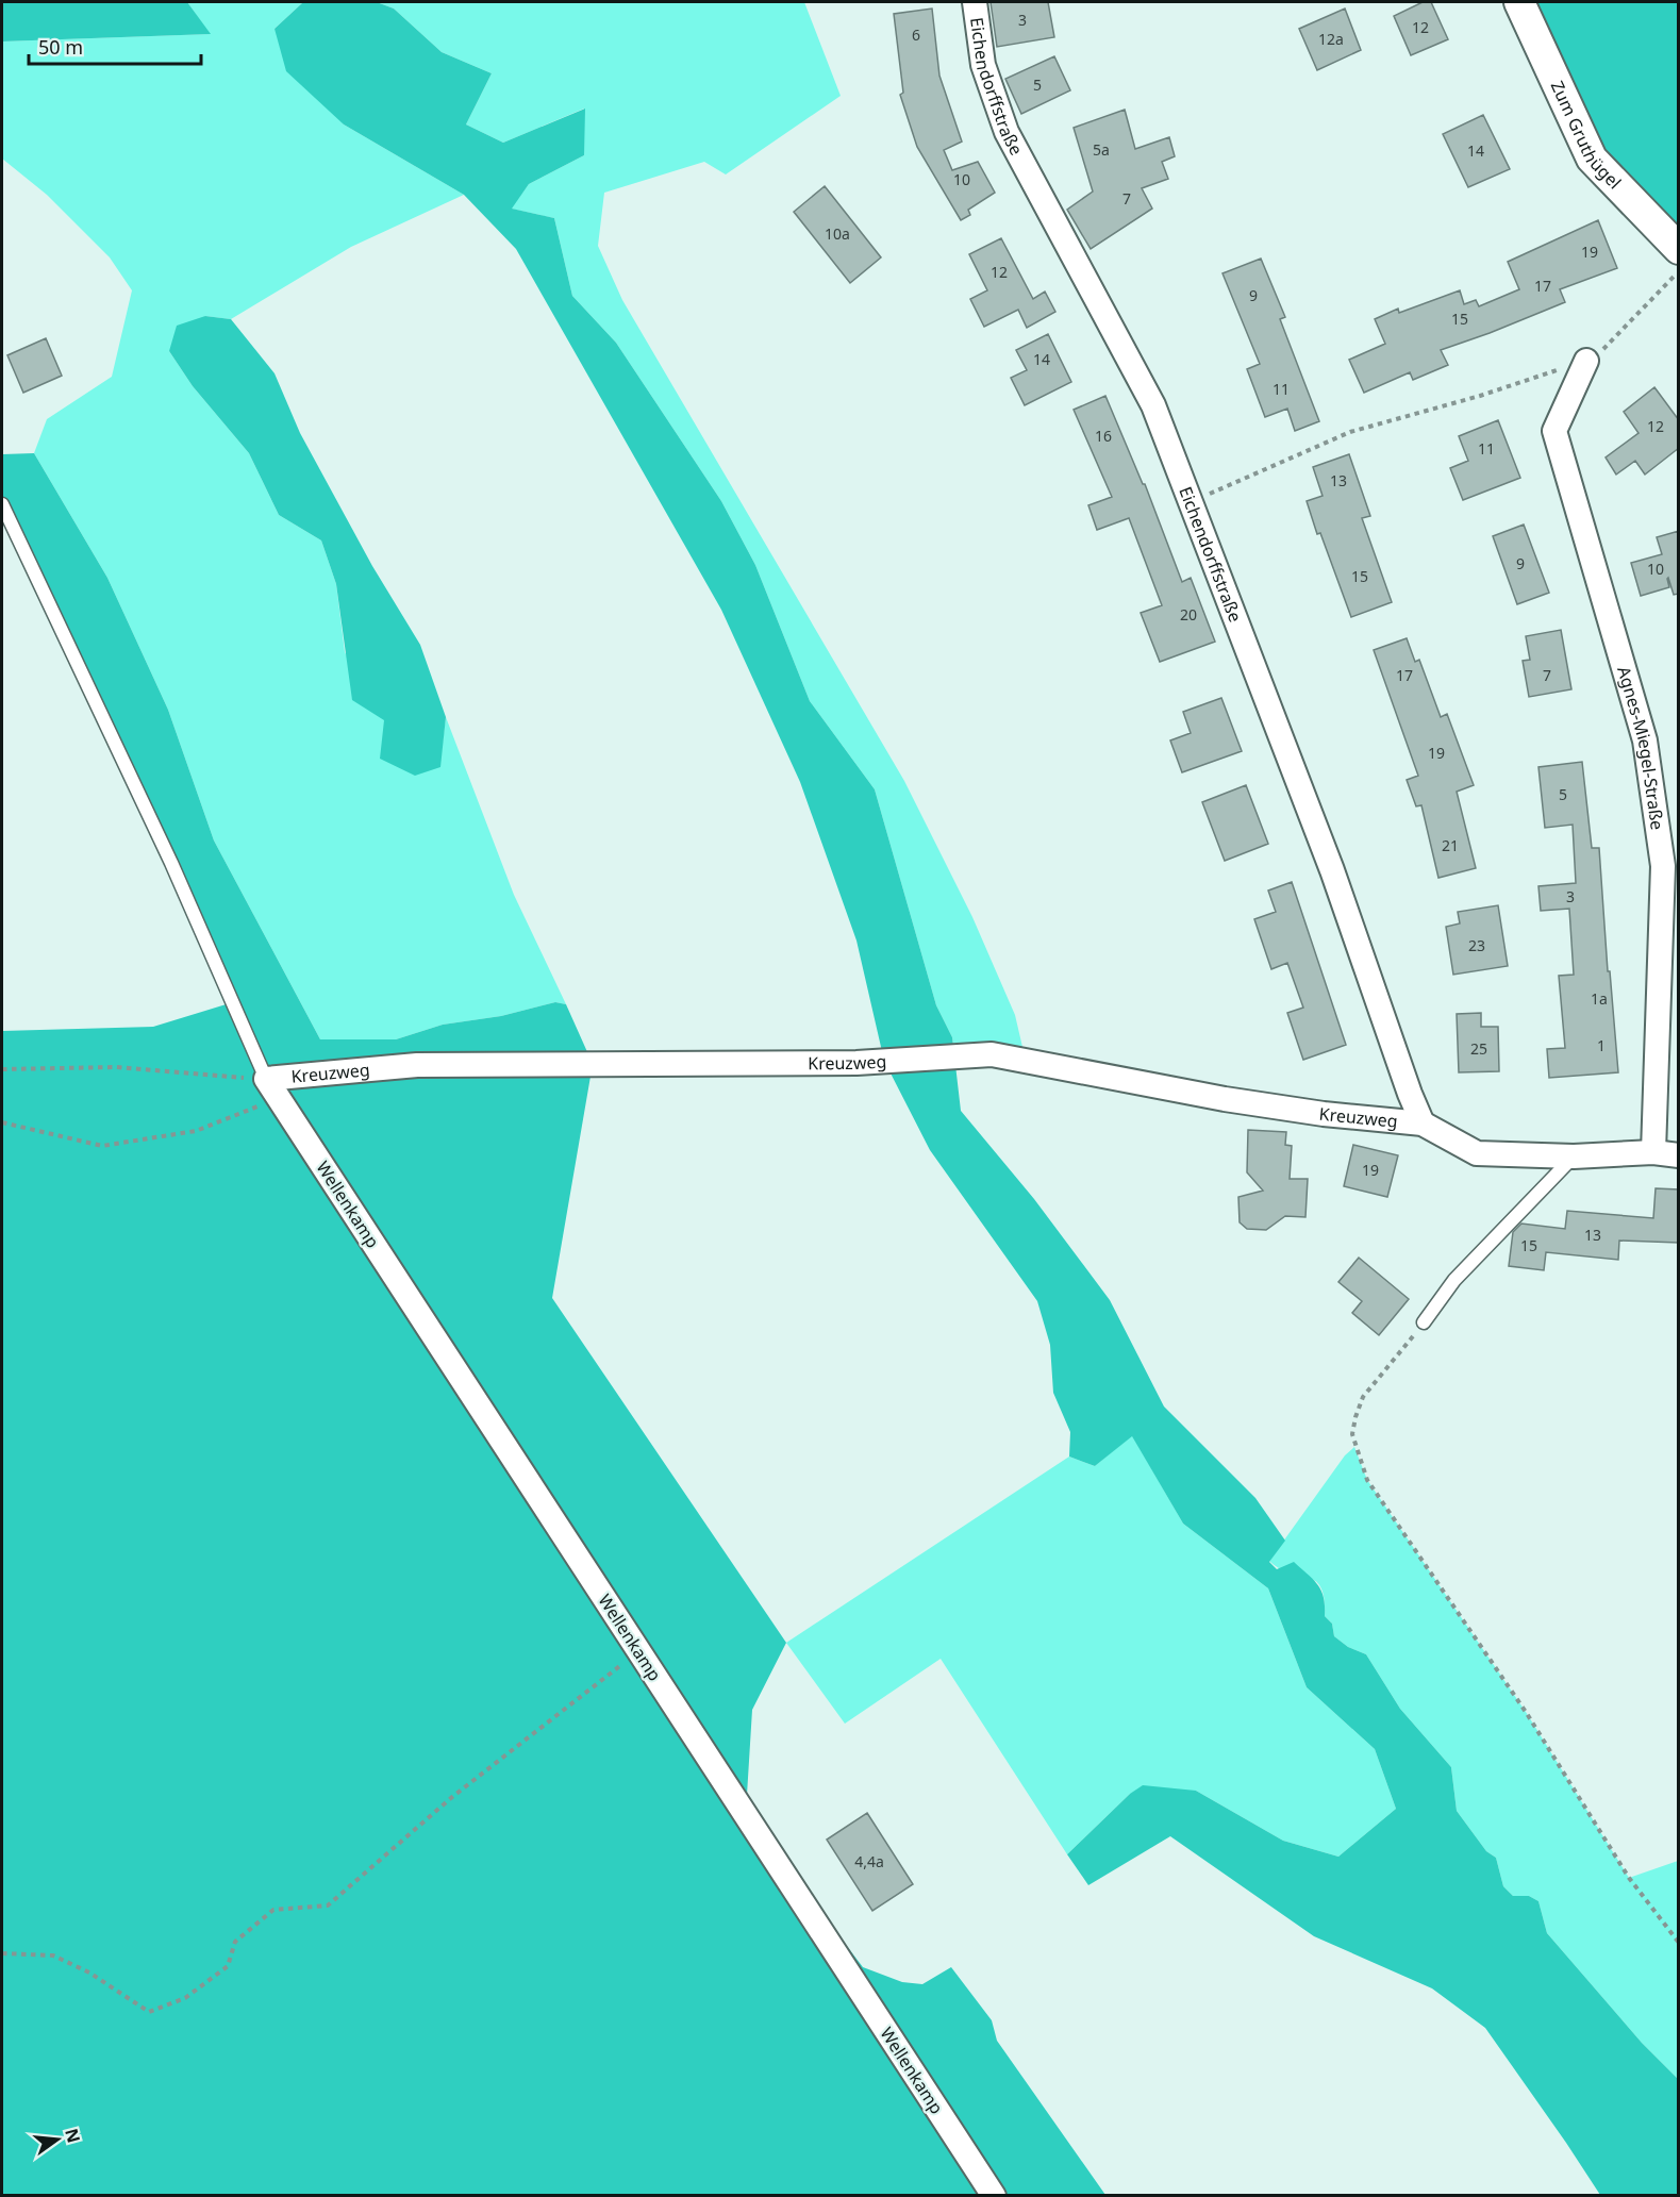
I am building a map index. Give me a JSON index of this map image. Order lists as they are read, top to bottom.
{
  "streets": {
    "street": [
      "Eichendorffstraße",
      "Zum Gruthügel",
      "Agnes-Miegel-Straße",
      "Kreuzweg",
      "Wellenkamp"
    ]
  },
  "crossings": [
    ["Eichendorffstraße", "Kreuzweg"],
    ["Agnes-Miegel-Straße", "Kreuzweg"],
    ["Kreuzweg", "Wellenkamp"]
  ],
  "house_numbers": [
    "3",
    "12",
    "6",
    "12a",
    "5",
    "5a",
    "14",
    "10",
    "7",
    "10a",
    "19",
    "12",
    "17",
    "9",
    "15",
    "14",
    "11",
    "12",
    "16",
    "11",
    "13",
    "9",
    "10",
    "15",
    "20",
    "17",
    "7",
    "19",
    "5",
    "21",
    "3",
    "23",
    "1a",
    "1",
    "25",
    "19",
    "13",
    "15",
    "4,4a"
  ],
  "scale_bar": "50 m",
  "north": "right"
}
